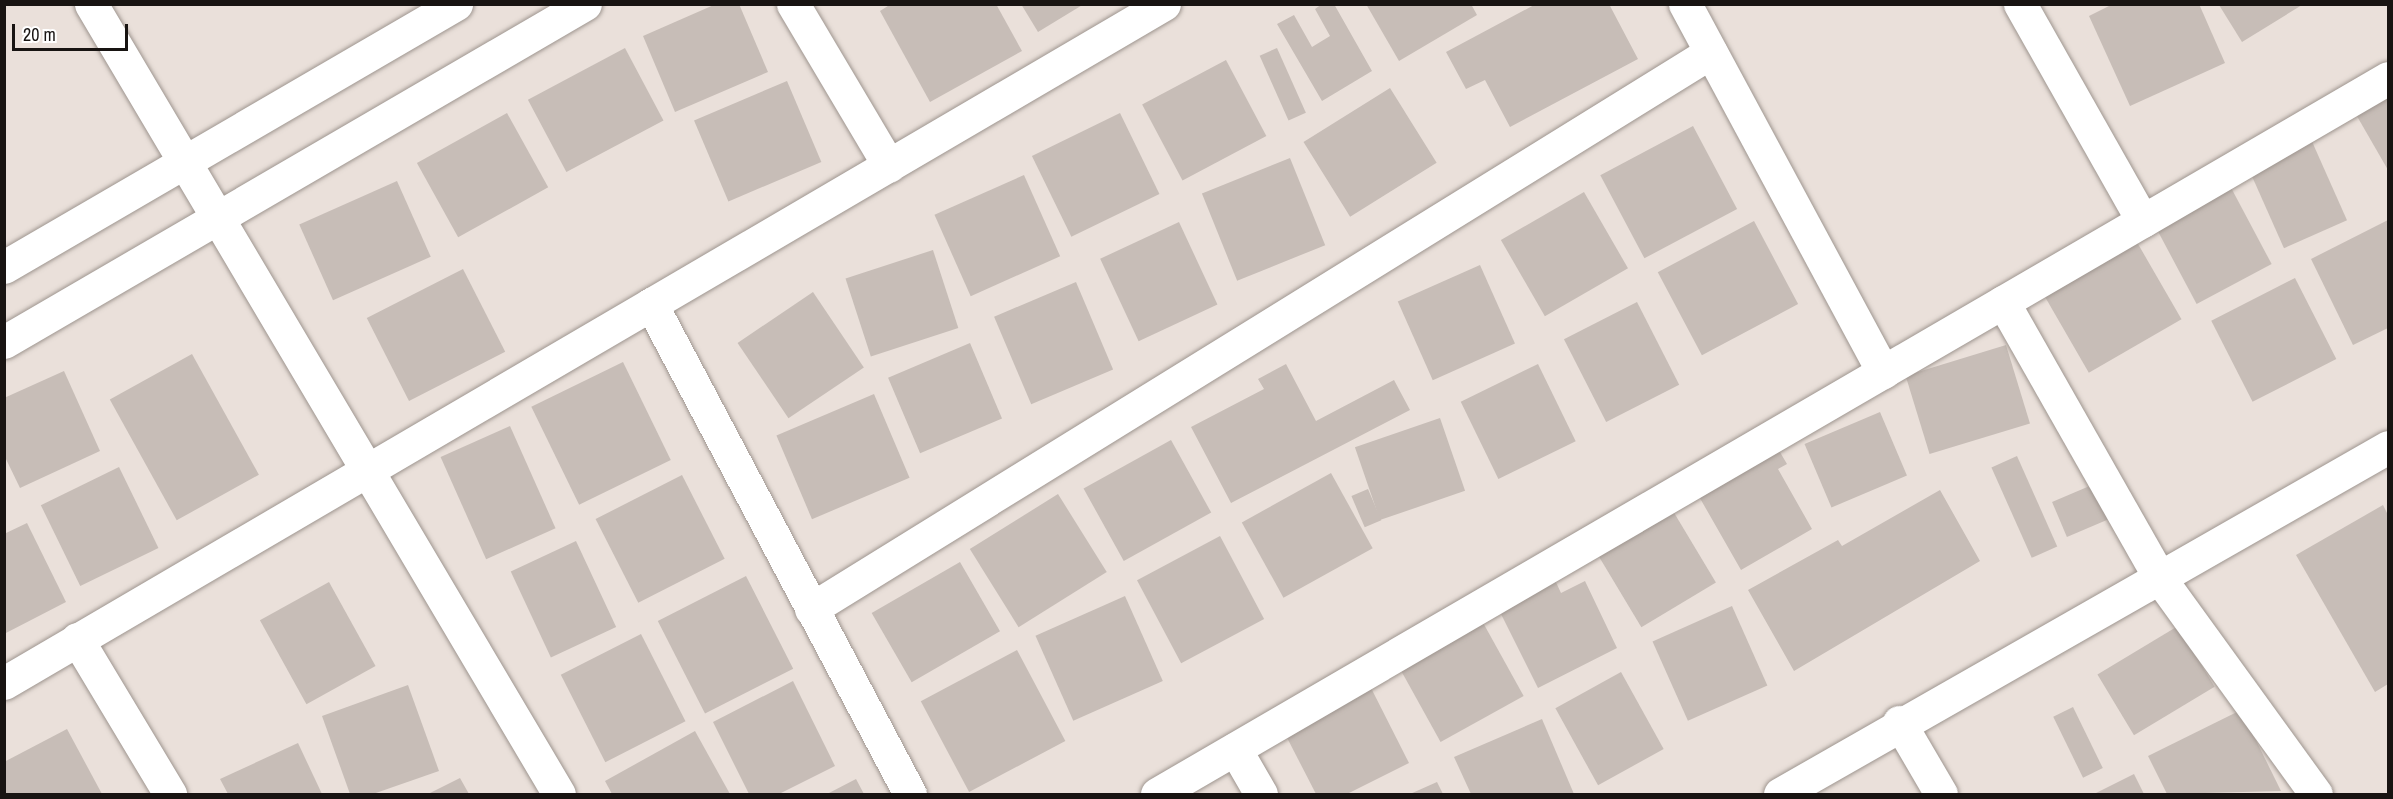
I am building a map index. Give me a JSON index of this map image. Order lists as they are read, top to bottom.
{
  "scale_bar": "20 m"
}
